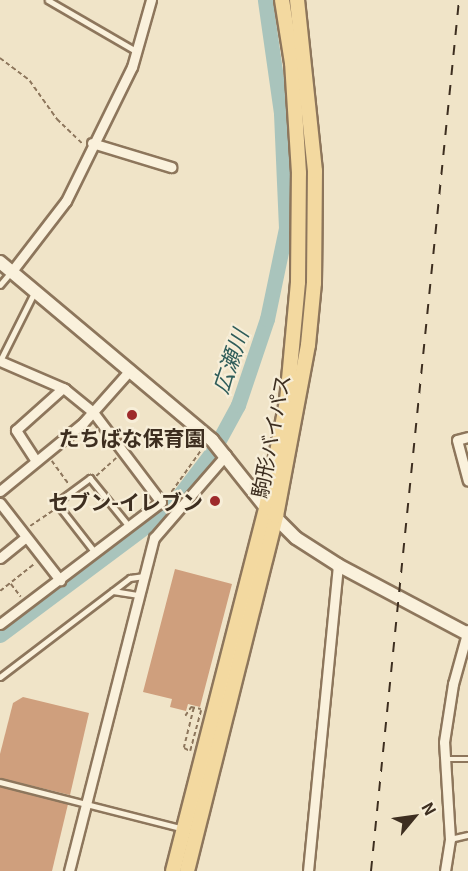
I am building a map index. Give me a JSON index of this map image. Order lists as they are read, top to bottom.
{
  "streets": {
    "main road": ["駒形バイパス"]
  },
  "water": ["広瀬川"],
  "places": ["たちばな保育園", "セブン-イレブン"],
  "north": "top right"
}
